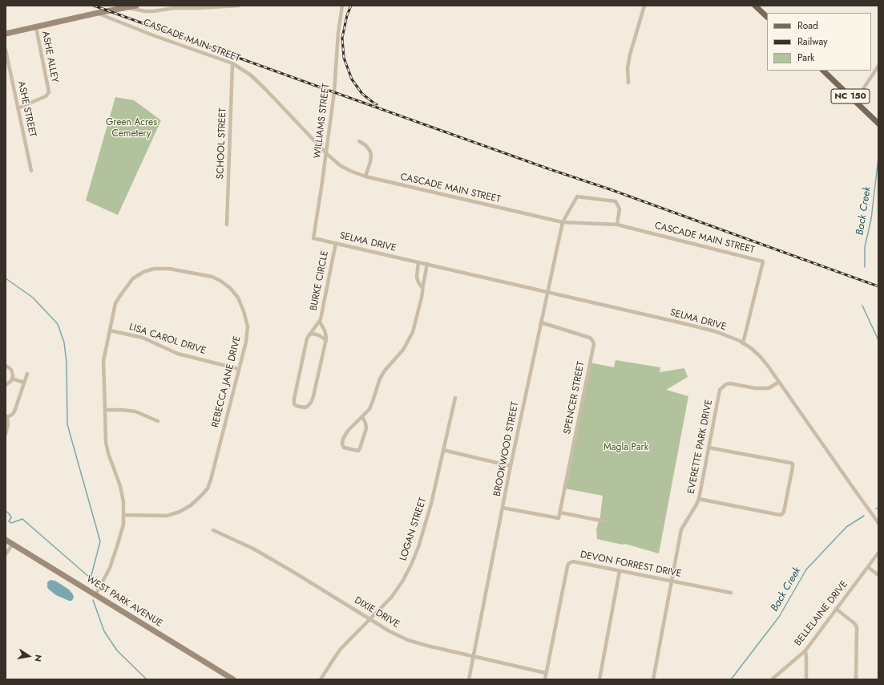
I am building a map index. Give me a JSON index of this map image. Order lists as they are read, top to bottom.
{
  "streets": {
    "main road": ["NC 150", "WEST PARK AVENUE"],
    "street": [
      "CASCADE MAIN STREET",
      "ASHE ALLEY",
      "ASHE STREET",
      "WILLIAMS STREET",
      "SCHOOL STREET",
      "SELMA DRIVE",
      "BURKE CIRCLE",
      "LISA CAROL DRIVE",
      "REBECCA JANE DRIVE",
      "SPENCER STREET",
      "EVERETTE PARK DRIVE",
      "BROOKWOOD STREET",
      "LOGAN STREET",
      "DEVON FORREST DRIVE",
      "DIXIE DRIVE",
      "BELLELAINE DRIVE"
    ]
  },
  "crossings": [
    ["CASCADE MAIN STREET", "WILLIAMS STREET"],
    ["CASCADE MAIN STREET", "SCHOOL STREET"],
    ["CASCADE MAIN STREET", "SELMA DRIVE"],
    ["CASCADE MAIN STREET", "BROOKWOOD STREET"],
    ["ASHE ALLEY", "ASHE STREET"],
    ["WILLIAMS STREET", "SELMA DRIVE"],
    ["SELMA DRIVE", "BURKE CIRCLE"],
    ["SELMA DRIVE", "EVERETTE PARK DRIVE"],
    ["SELMA DRIVE", "BROOKWOOD STREET"],
    ["LISA CAROL DRIVE", "REBECCA JANE DRIVE"],
    ["REBECCA JANE DRIVE", "WEST PARK AVENUE"],
    ["SPENCER STREET", "BROOKWOOD STREET"],
    ["EVERETTE PARK DRIVE", "DEVON FORREST DRIVE"],
    ["BROOKWOOD STREET", "DIXIE DRIVE"],
    ["LOGAN STREET", "DIXIE DRIVE"],
    ["DEVON FORREST DRIVE", "DIXIE DRIVE"]
  ],
  "water": ["Back Creek"],
  "parks": ["Green Acres Cemetery", "Magla Park"],
  "legend": ["Road", "Railway", "Park"],
  "north": "right"
}
